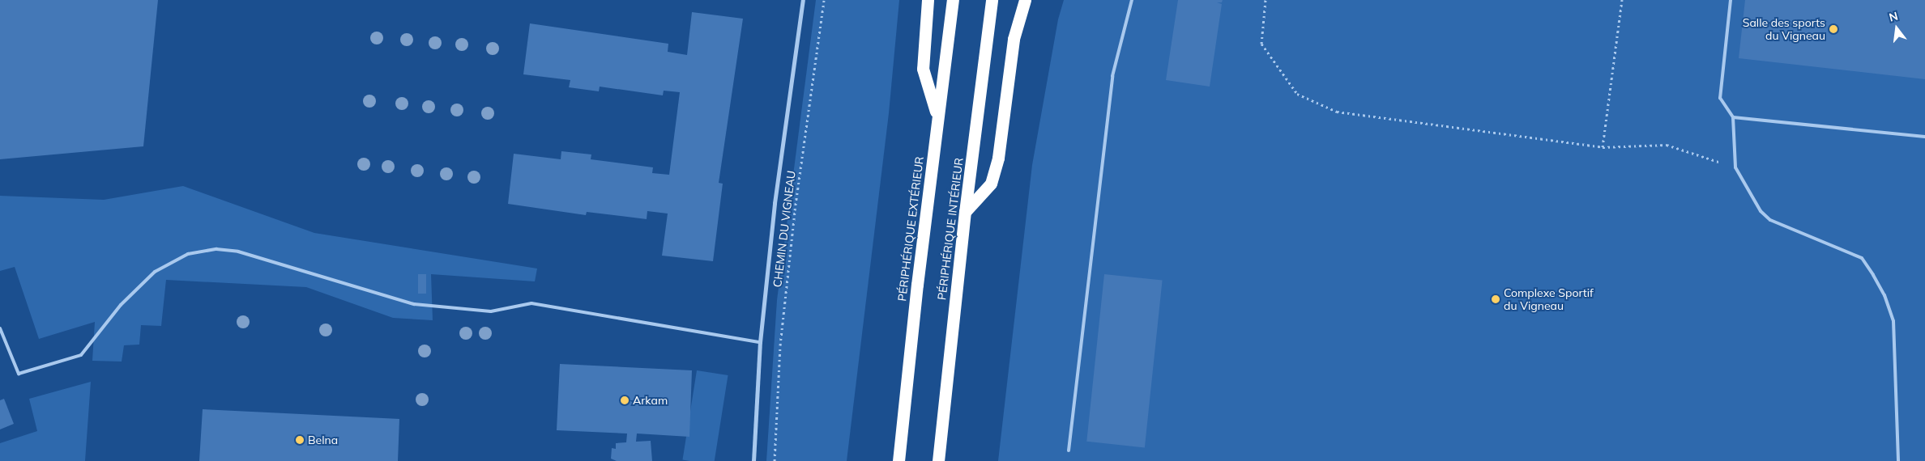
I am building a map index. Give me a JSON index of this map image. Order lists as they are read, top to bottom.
{
  "streets": {
    "highway": ["PÉRIPHÉRIQUE EXTÉRIEUR", "PÉRIPHÉRIQUE INTÉRIEUR"],
    "street": ["CHEMIN DU VIGNEAU"]
  },
  "places": [
    "Salle des sports du Vigneau",
    "Complexe Sportif du Vigneau",
    "Arkam",
    "Belna"
  ],
  "north": "top"
}
